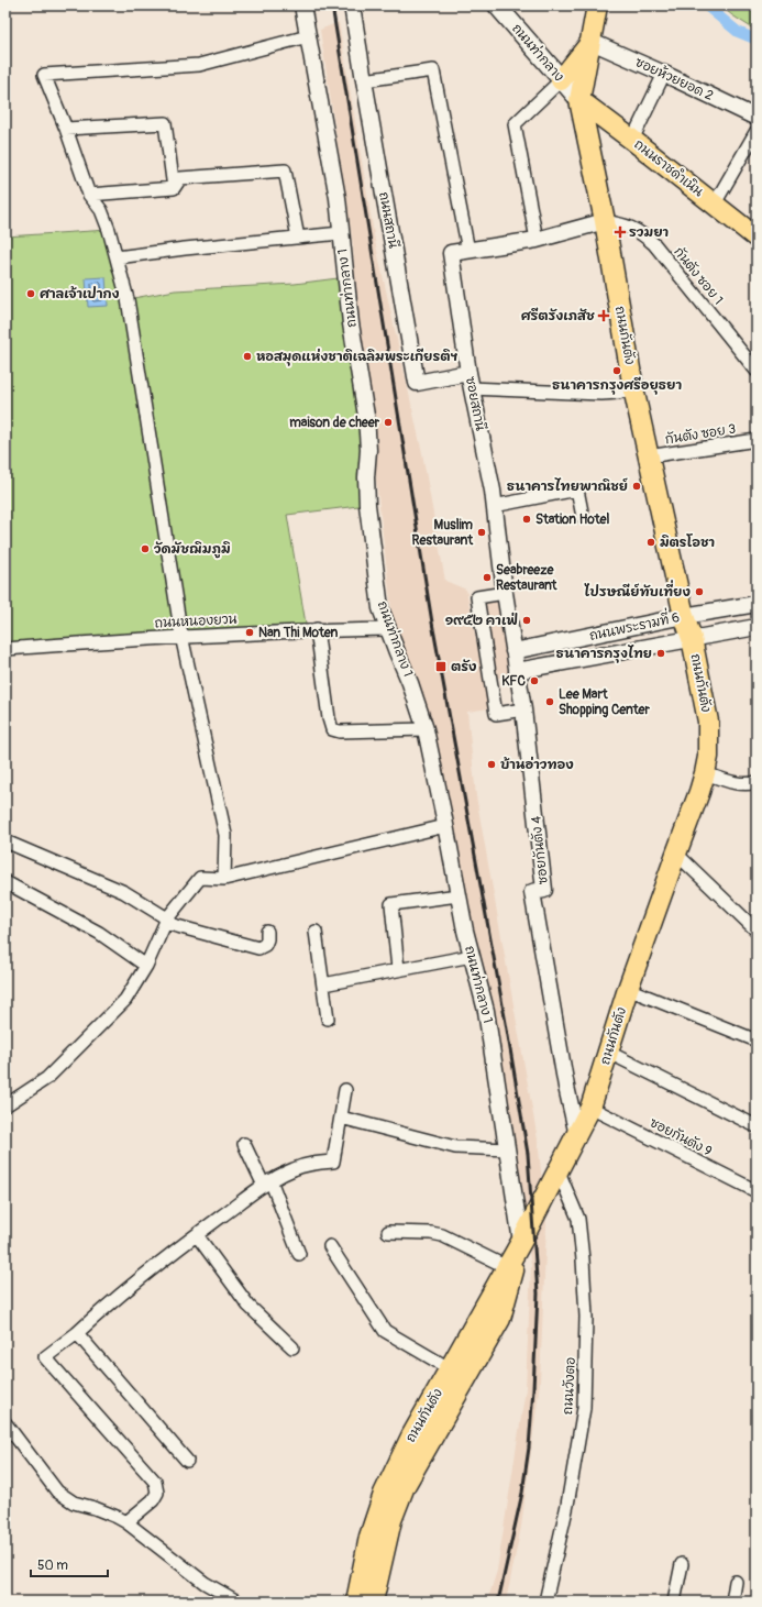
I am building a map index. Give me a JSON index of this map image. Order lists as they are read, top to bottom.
{
  "streets": {
    "main road": ["ถนนท่ากลาง", "ถนนราชดำเนิน", "ถนนกันตัง"],
    "street": [
      "ซอยห้วยยอด 2",
      "ถนนสถานี",
      "กันตัง ซอย 1",
      "ถนนท่ากลาง 1",
      "ซอยสถานี",
      "กันตัง ซอย 3",
      "ถนนหนองยวน",
      "ถนนพระรามที่ 6",
      "ซอยกันตัง 4",
      "ซอยกันตัง 9",
      "ถนนวังตอ"
    ]
  },
  "crossings": [
    ["ถนนท่ากลาง", "ถนนราชดำเนิน"],
    ["ถนนท่ากลาง", "ถนนกันตัง"],
    ["ถนนราชดำเนิน", "ถนนกันตัง"],
    ["ถนนสถานี", "ซอยสถานี"],
    ["กันตัง ซอย 1", "ถนนกันตัง"],
    ["กันตัง ซอย 1", "ซอยสถานี"],
    ["ถนนท่ากลาง 1", "ถนนกันตัง"],
    ["ถนนท่ากลาง 1", "ถนนหนองยวน"],
    ["ถนนกันตัง", "ซอยสถานี"],
    ["ถนนกันตัง", "กันตัง ซอย 3"],
    ["ถนนกันตัง", "ถนนพระรามที่ 6"],
    ["ถนนกันตัง", "ซอยกันตัง 4"],
    ["ถนนกันตัง", "ซอยกันตัง 9"],
    ["ถนนกันตัง", "ถนนวังตอ"],
    ["ซอยสถานี", "ซอยกันตัง 4"],
    ["ถนนพระรามที่ 6", "ซอยกันตัง 4"]
  ],
  "places": {
    "health": ["รวมยา", "ศรีตรังเภสัช"],
    "other": [
      "ศาลเจ้าเปากง",
      "หอสมุดแห่งชาติเฉลิมพระเกียรติฯ",
      "ธนาคารกรุงศรีอยุธยา",
      "maison de cheer",
      "ธนาคารไทยพาณิชย์",
      "Station Hotel",
      "Muslim Restaurant",
      "มิตรโอชา",
      "วัดมัชฌิมภูมิ",
      "Seabreeze Restaurant",
      "ไปรษณีย์ทับเที่ยง",
      "๑๙๕๒ คาเฟ่",
      "Nan Thi Moten",
      "ธนาคารกรุงไทย",
      "KFC",
      "Lee Mart Shopping Center",
      "บ้านอ่าวทอง"
    ],
    "transit": ["ตรัง"]
  },
  "scale_bar": "50 m"
}
